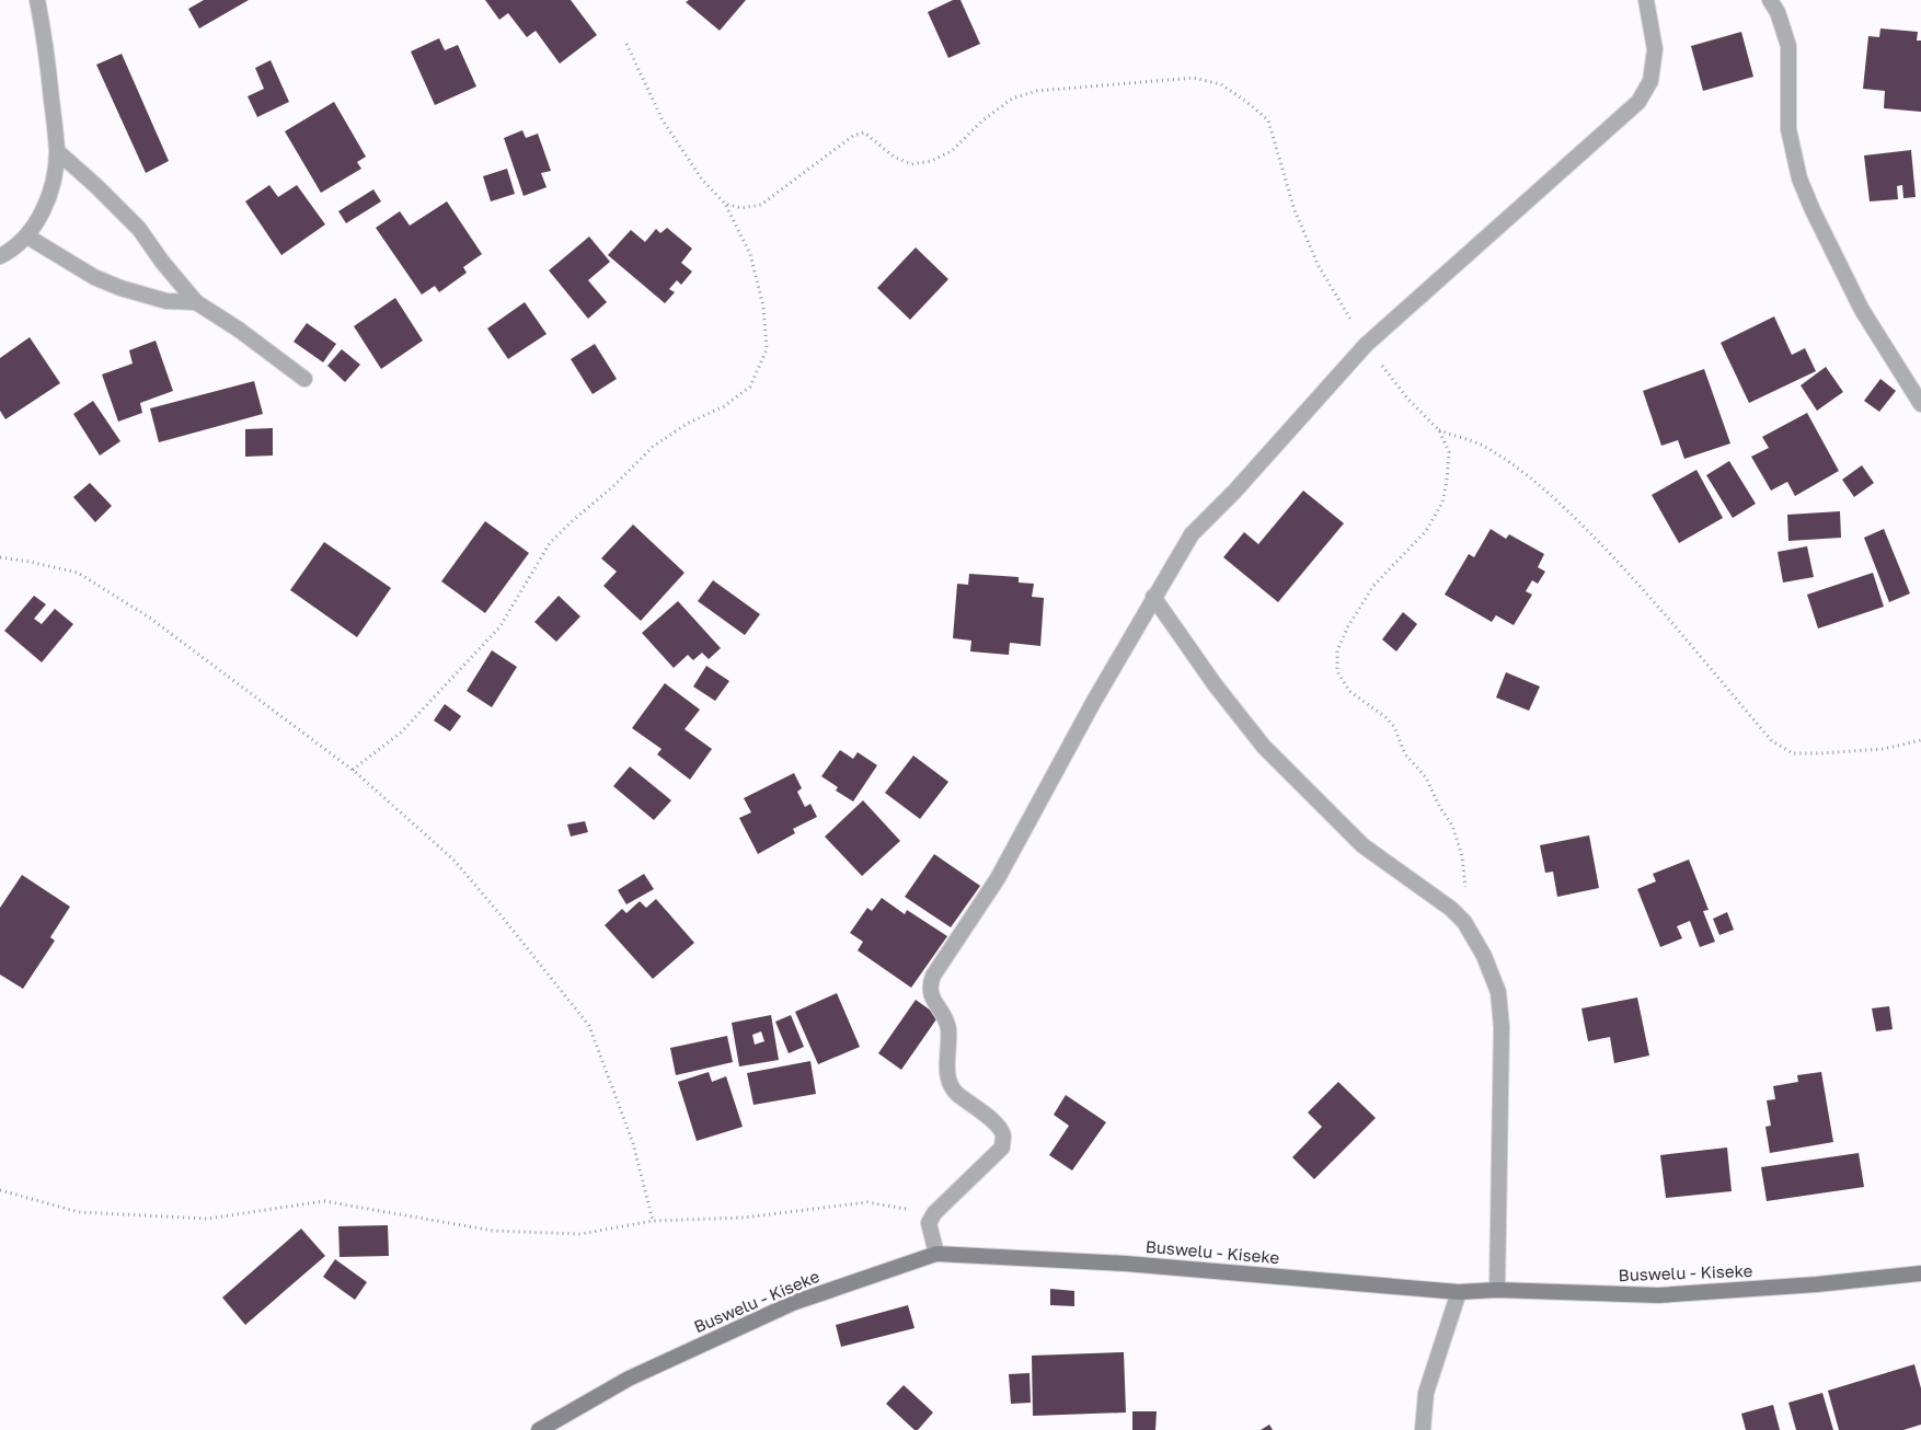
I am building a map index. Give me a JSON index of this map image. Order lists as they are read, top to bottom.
{
  "streets": {
    "main road": ["Buswelu - Kiseke"]
  }
}
